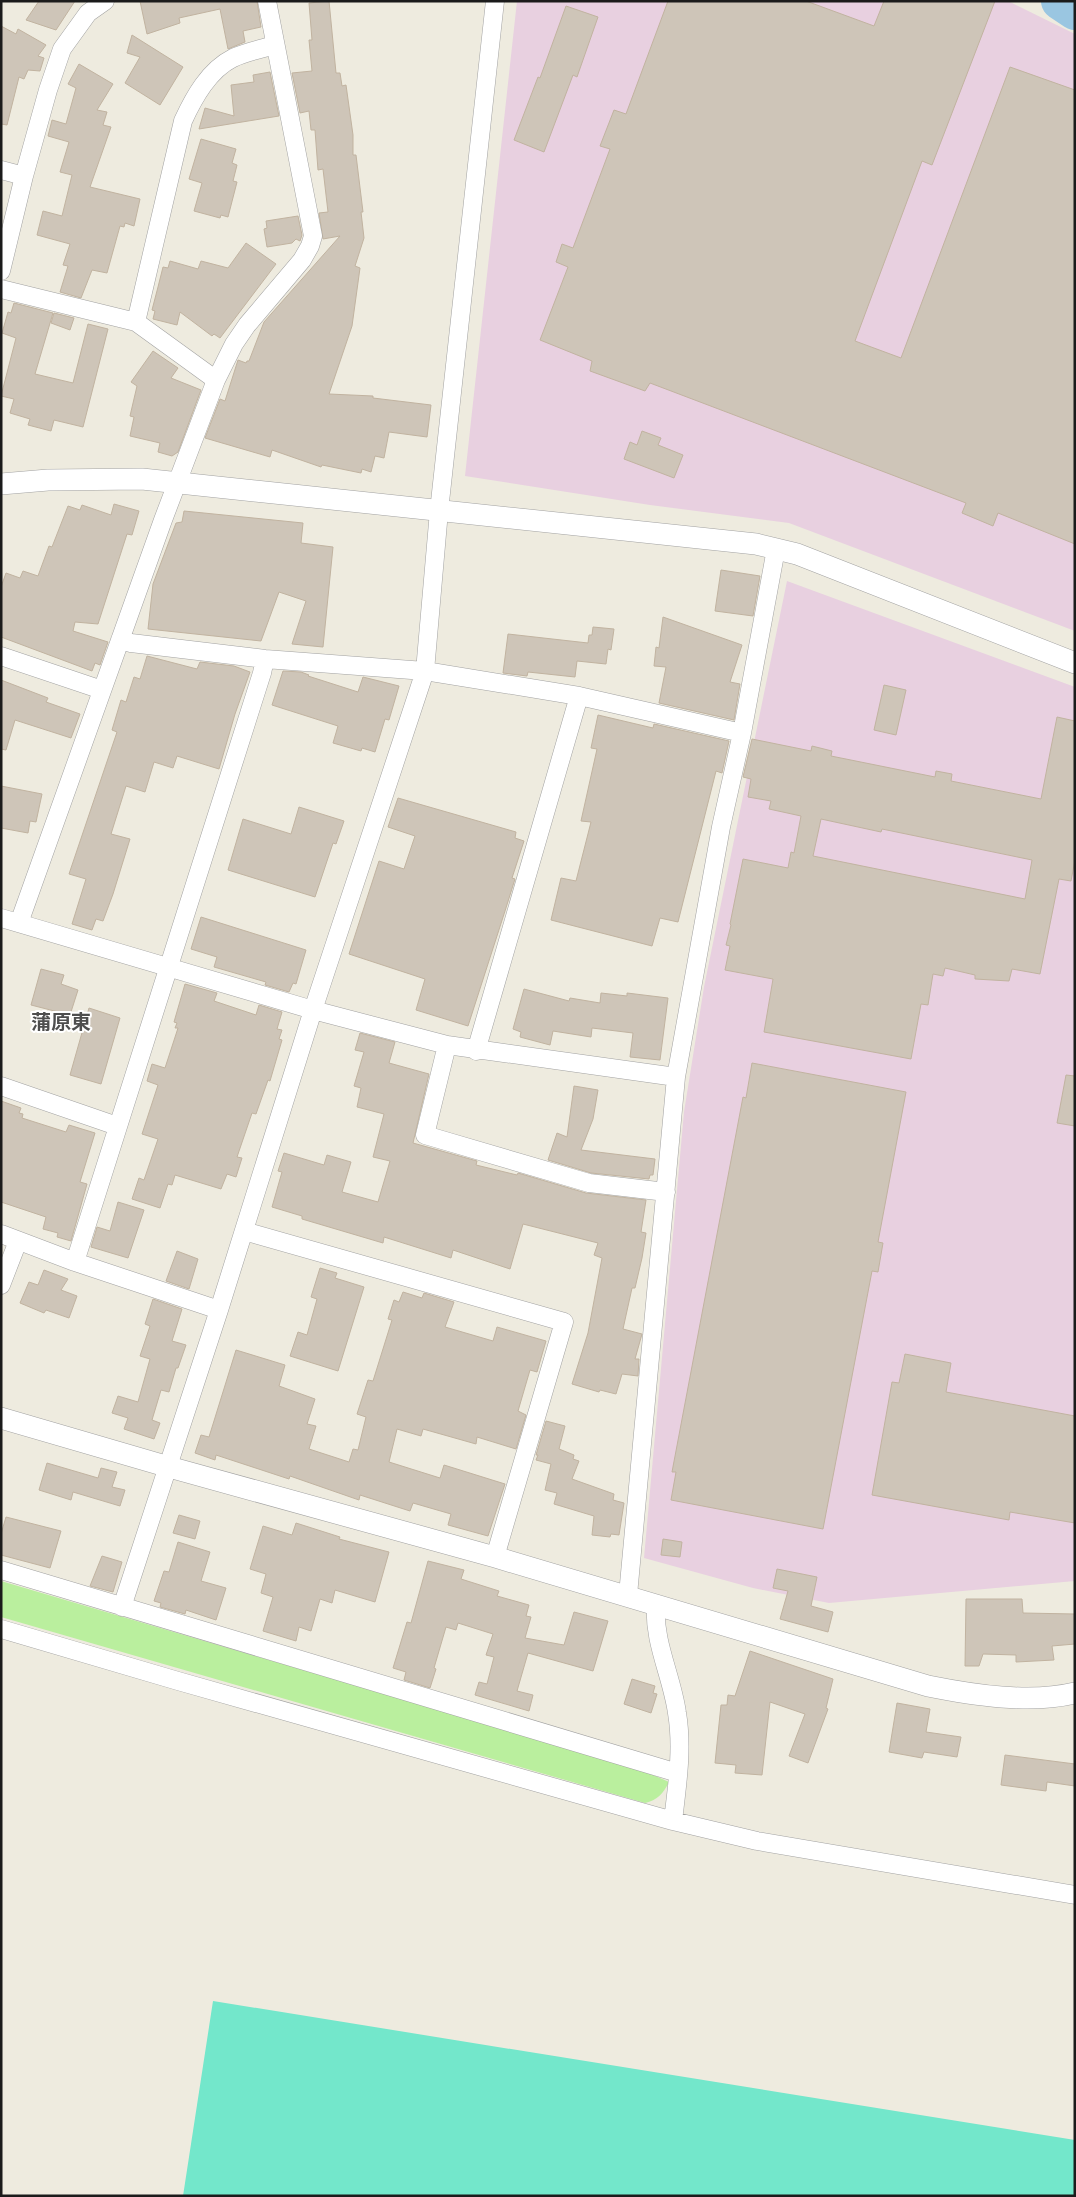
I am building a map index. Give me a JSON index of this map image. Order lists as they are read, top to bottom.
{
  "districts": ["蒲原東"]
}
